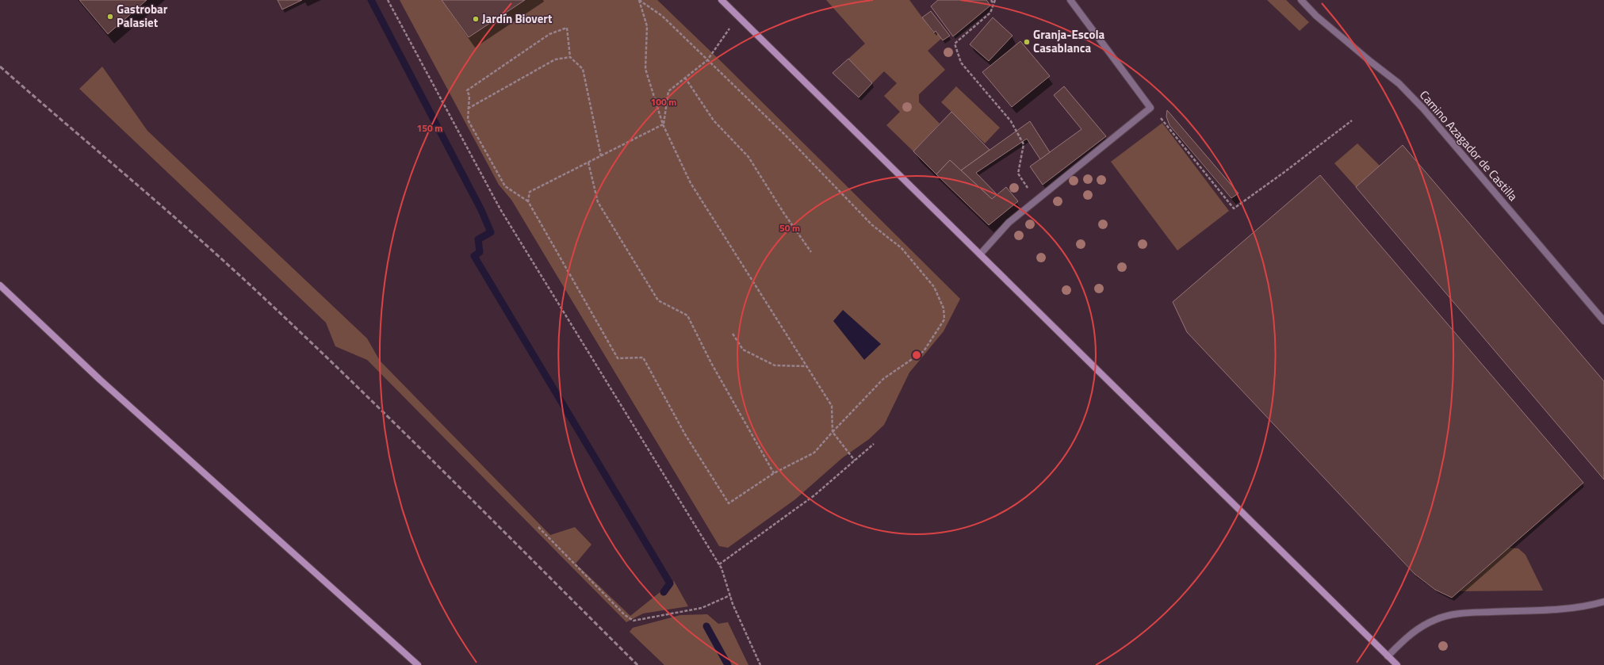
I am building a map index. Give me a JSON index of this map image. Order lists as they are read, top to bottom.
{
  "streets": {
    "street": ["Camino Azagador de Castilla"]
  },
  "places": ["Gastrobar Palasiet", "Jardín Biovert", "Granja-Escola Casablanca"],
  "rings": ["100 m", "150 m", "50 m"]
}
